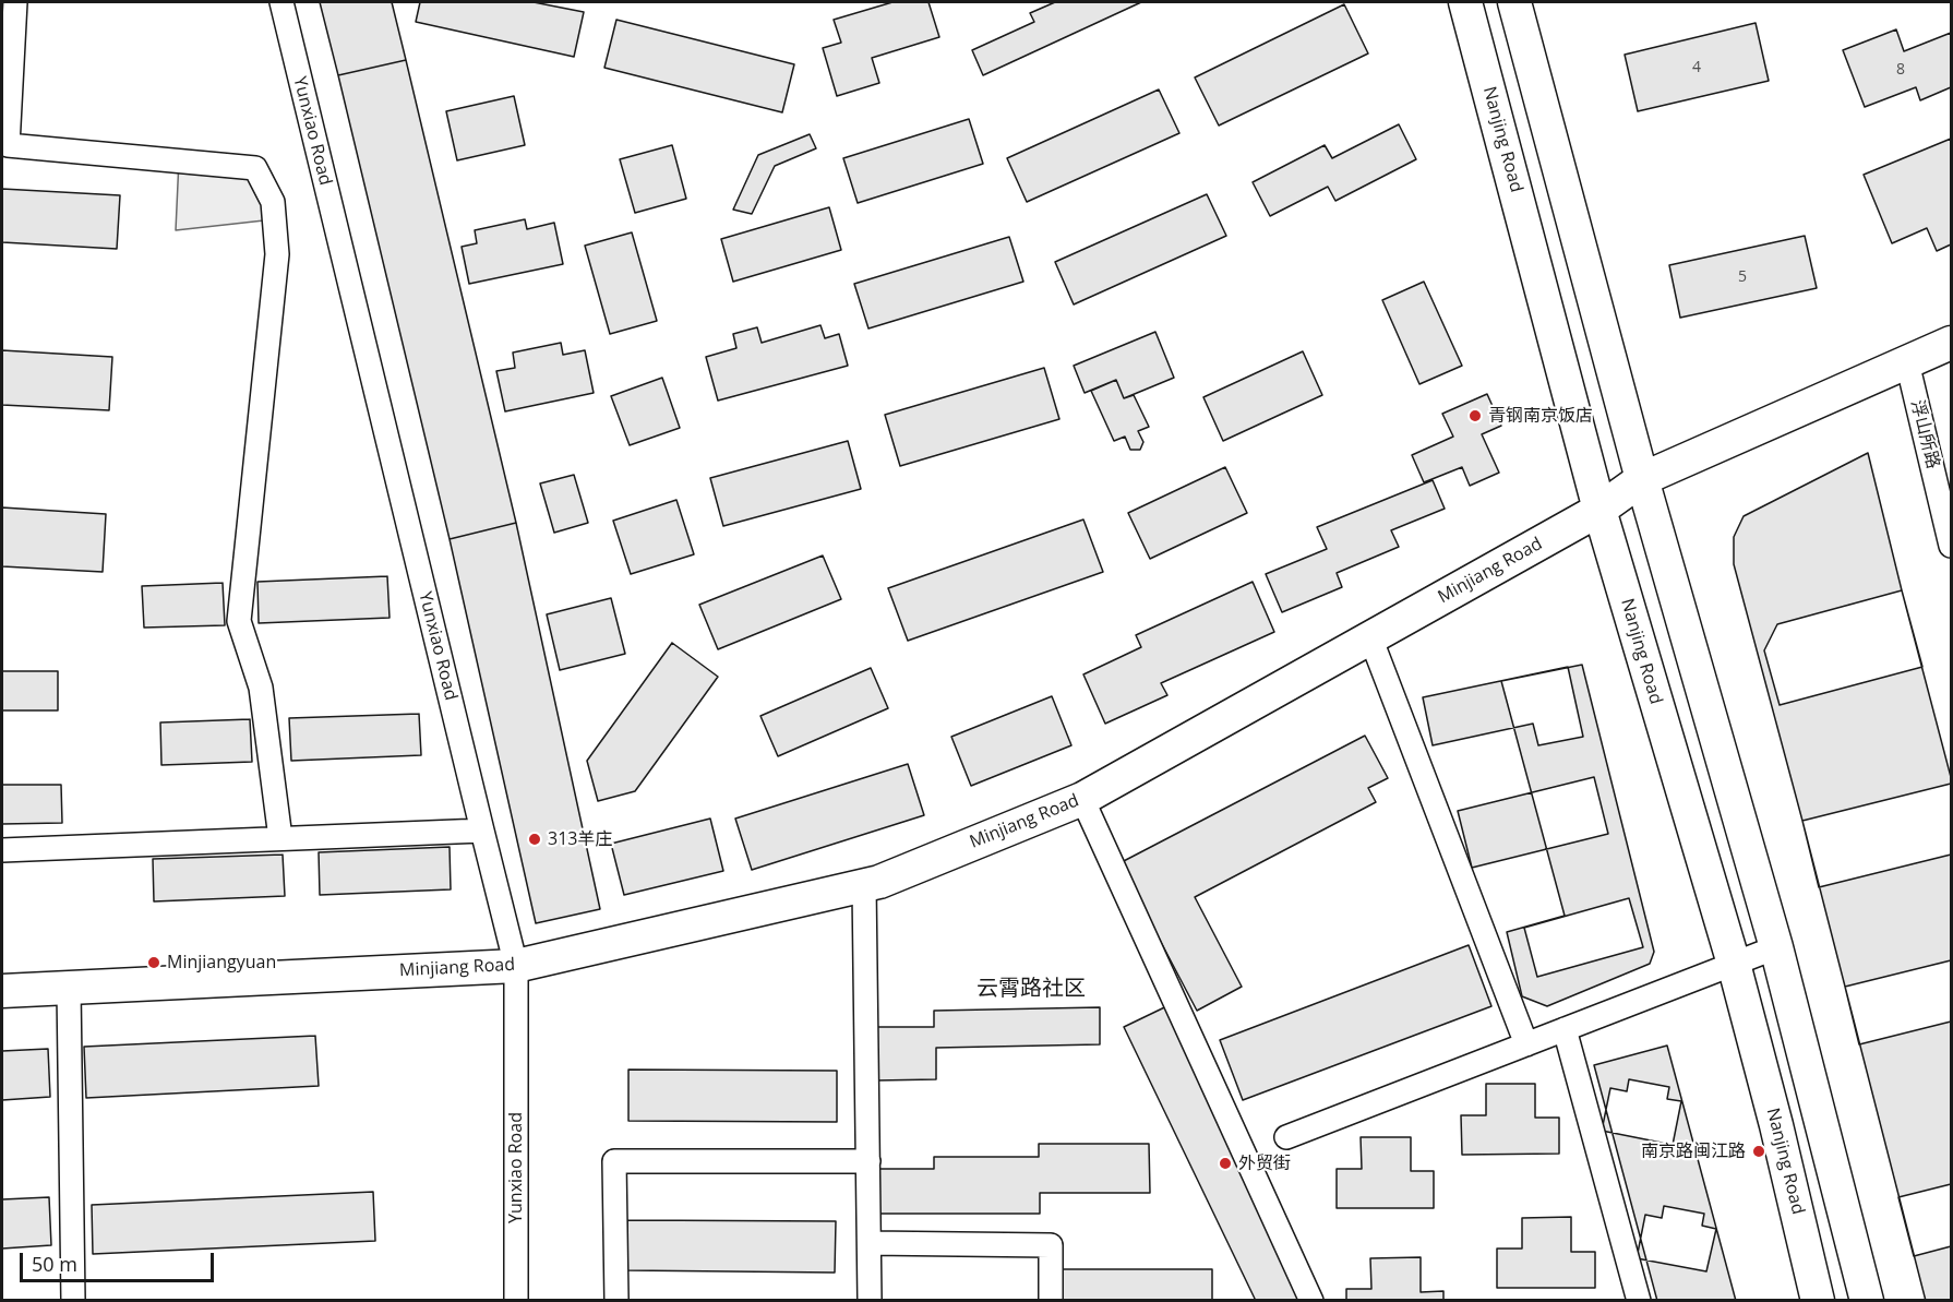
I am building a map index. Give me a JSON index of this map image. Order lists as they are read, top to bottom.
{
  "streets": {
    "main road": ["Nanjing Road", "Minjiang Road"],
    "street": ["Yunxiao Road", "浮山所路"]
  },
  "crossings": [
    ["Yunxiao Road", "Minjiang Road"],
    ["Nanjing Road", "Minjiang Road"],
    ["浮山所路", "Minjiang Road"]
  ],
  "districts": ["云霄路社区"],
  "places": [
    "青钢南京饭店",
    "313羊庄",
    "Minjiangyuan",
    "南京路闽江路",
    "外贸街"
  ],
  "house_numbers": ["4", "8", "5"],
  "scale_bar": "50 m"
}
